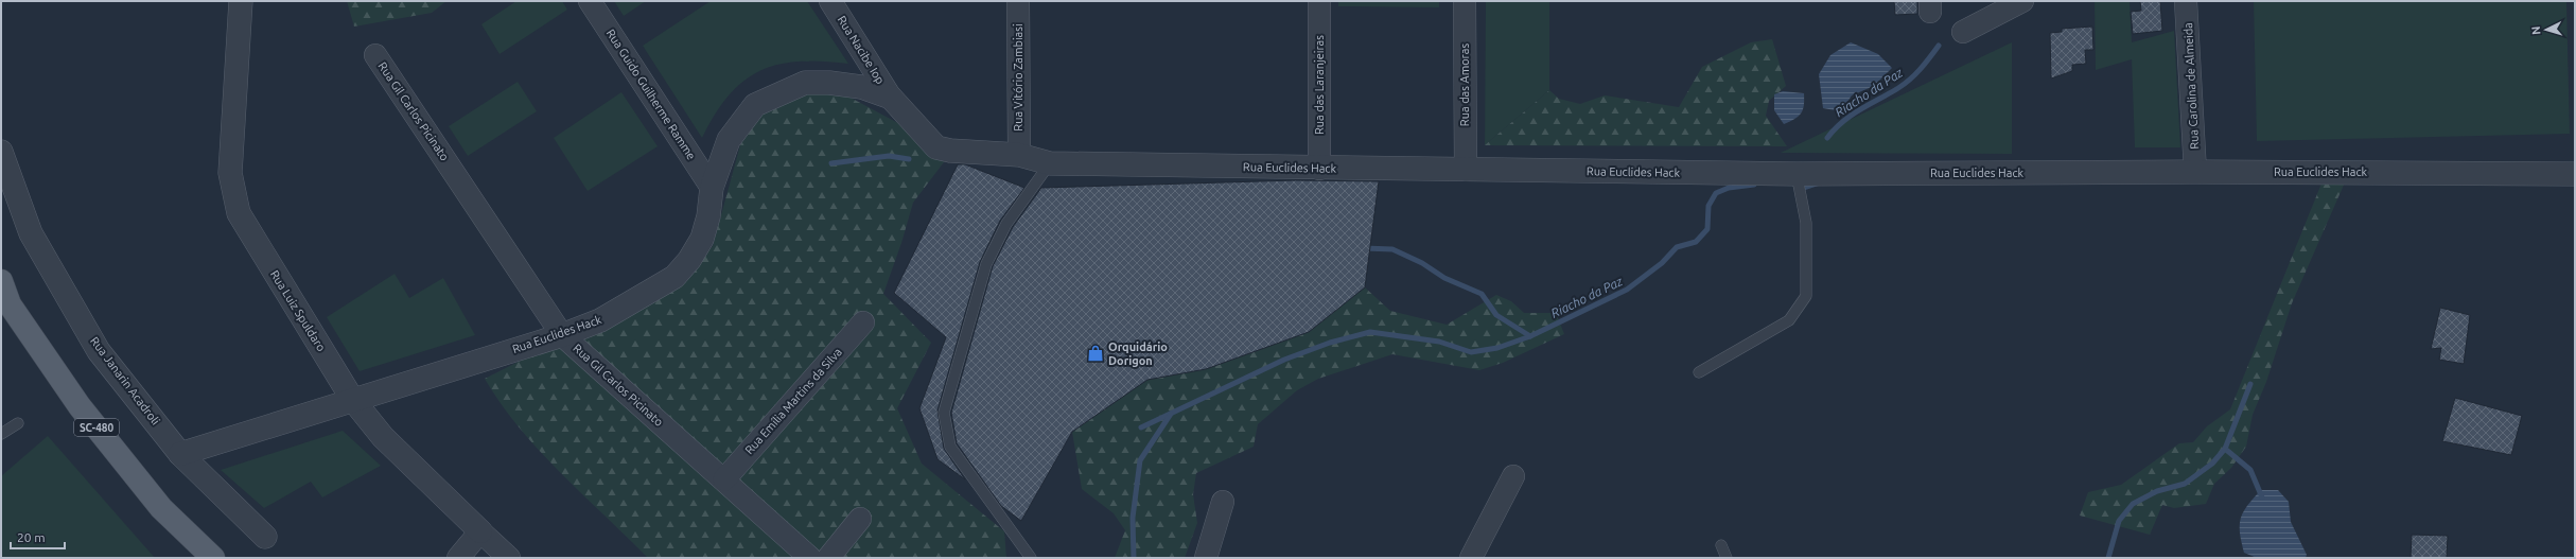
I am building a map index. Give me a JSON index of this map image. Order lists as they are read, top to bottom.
{
  "streets": {
    "main road": ["SC-480"],
    "street": [
      "Rua Nacibe Iop",
      "Rua Vitório Zambiasi",
      "Rua das Laranjeiras",
      "Rua das Amoras",
      "Rua Carolina de Almeida",
      "Rua Guido Guilherme Ramme",
      "Rua Gil Carlos Picinato",
      "Rua Euclides Hack",
      "Rua Luiz Spuldaro",
      "Rua Janarin Acadroli",
      "Rua Emília Martins da Silva"
    ]
  },
  "crossings": [
    ["Rua Nacibe Iop", "Rua Euclides Hack"],
    ["Rua Vitório Zambiasi", "Rua Euclides Hack"],
    ["Rua das Laranjeiras", "Rua Euclides Hack"],
    ["Rua das Amoras", "Rua Euclides Hack"],
    ["Rua Carolina de Almeida", "Rua Euclides Hack"],
    ["Rua Guido Guilherme Ramme", "Rua Euclides Hack"],
    ["Rua Gil Carlos Picinato", "Rua Euclides Hack"],
    ["Rua Gil Carlos Picinato", "Rua Emília Martins da Silva"],
    ["Rua Euclides Hack", "Rua Luiz Spuldaro"],
    ["Rua Euclides Hack", "Rua Janarin Acadroli"]
  ],
  "water": ["Riacho da Paz"],
  "places": {
    "shop": ["Orquidário Dorigon"]
  },
  "scale_bar": "20 m",
  "north": "left"
}
